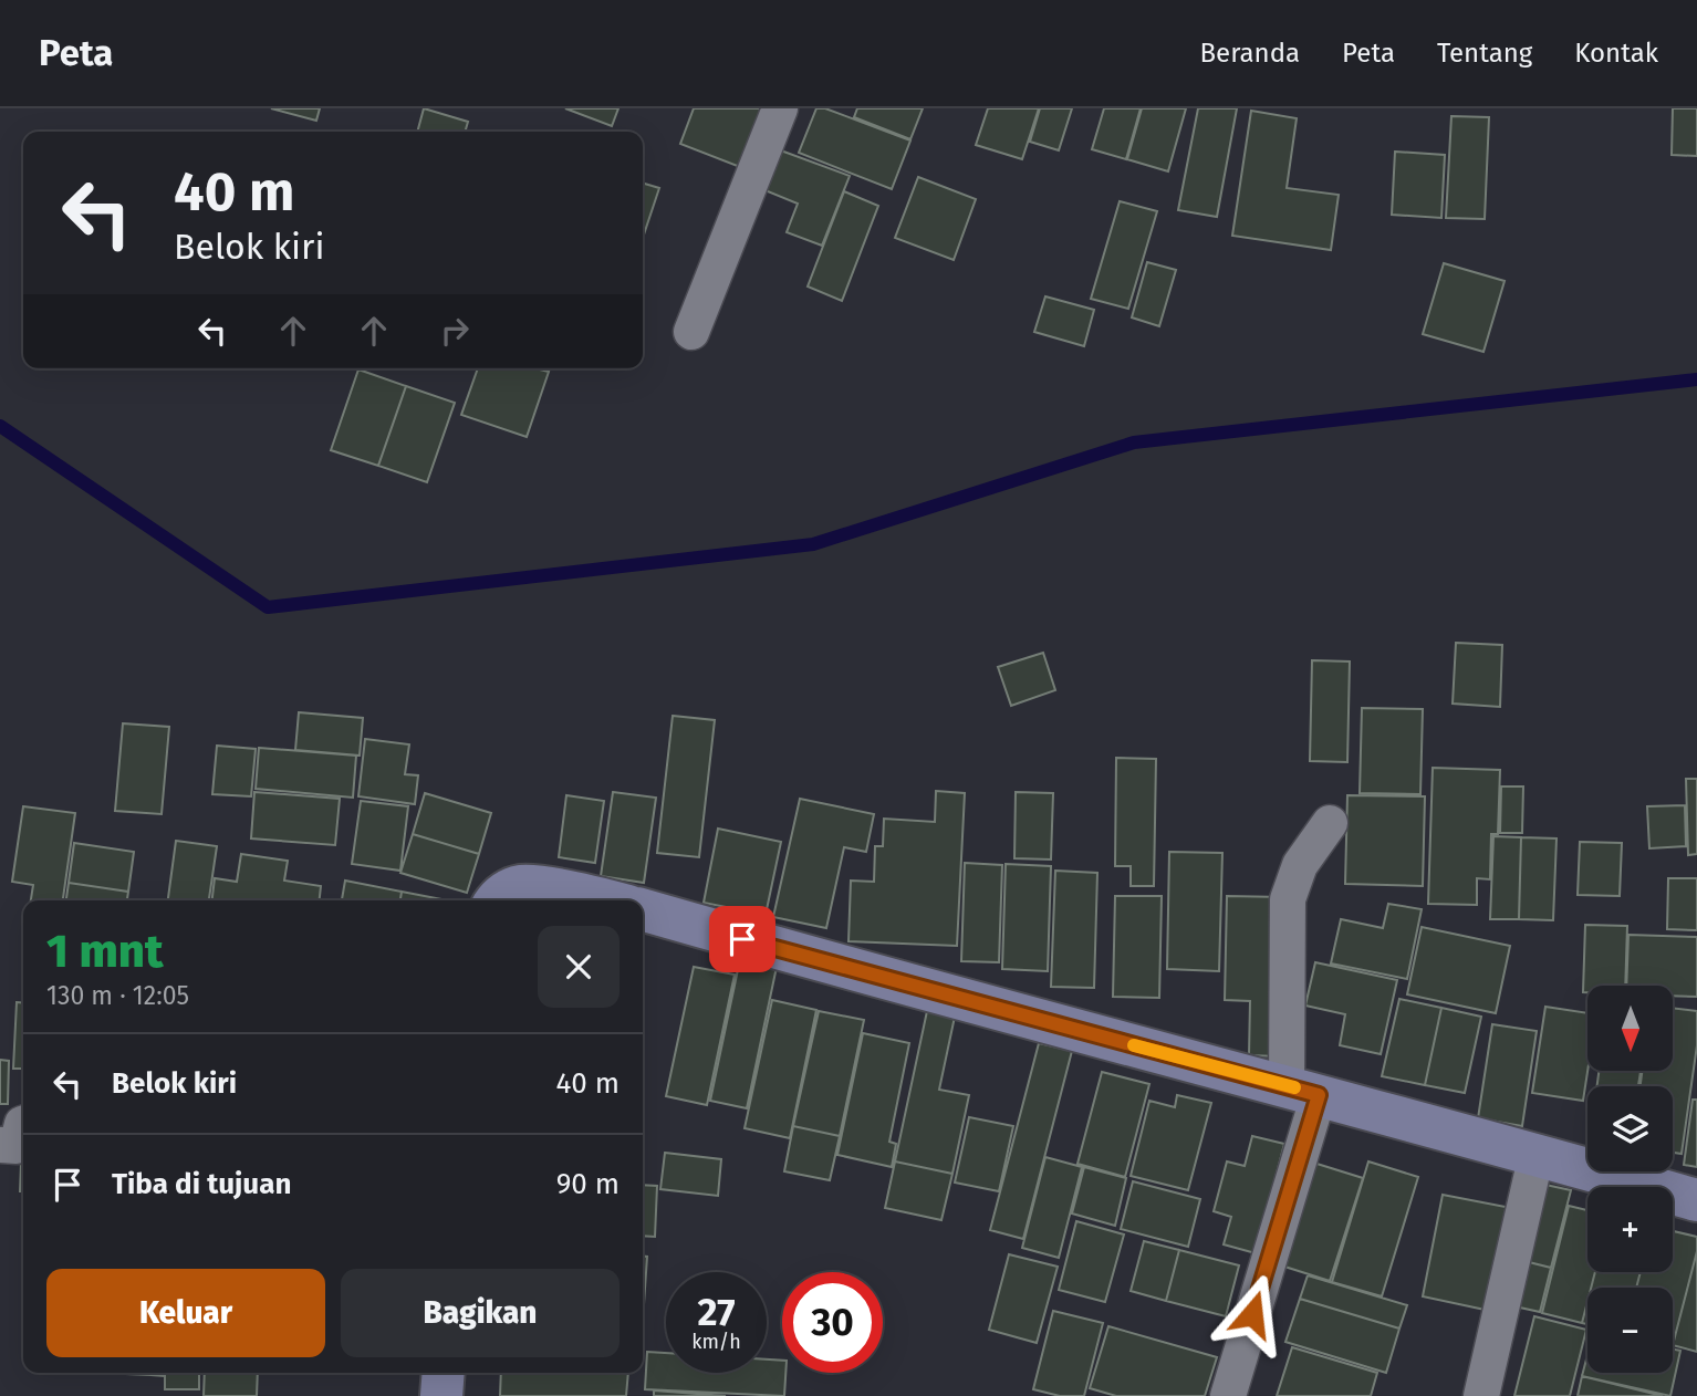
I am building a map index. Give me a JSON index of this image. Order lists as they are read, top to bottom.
{
  "north": "bottom",
  "page": {
    "header": "Peta",
    "nav": [
      "Beranda",
      "Peta",
      "Tentang",
      "Kontak"
    ],
    "turn": ["40 m", "Belok kiri"],
    "heading": ["1 mnt", "130 m · 12:05"],
    "map_buttons": ["+", "−"],
    "list": [
      {
        "name": "Belok kiri",
        "value": "40 m"
      },
      {
        "name": "Tiba di tujuan",
        "value": "90 m"
      }
    ],
    "buttons": ["Keluar", "Bagikan"],
    "speed": "27 km/h",
    "limit": "30"
  }
}
